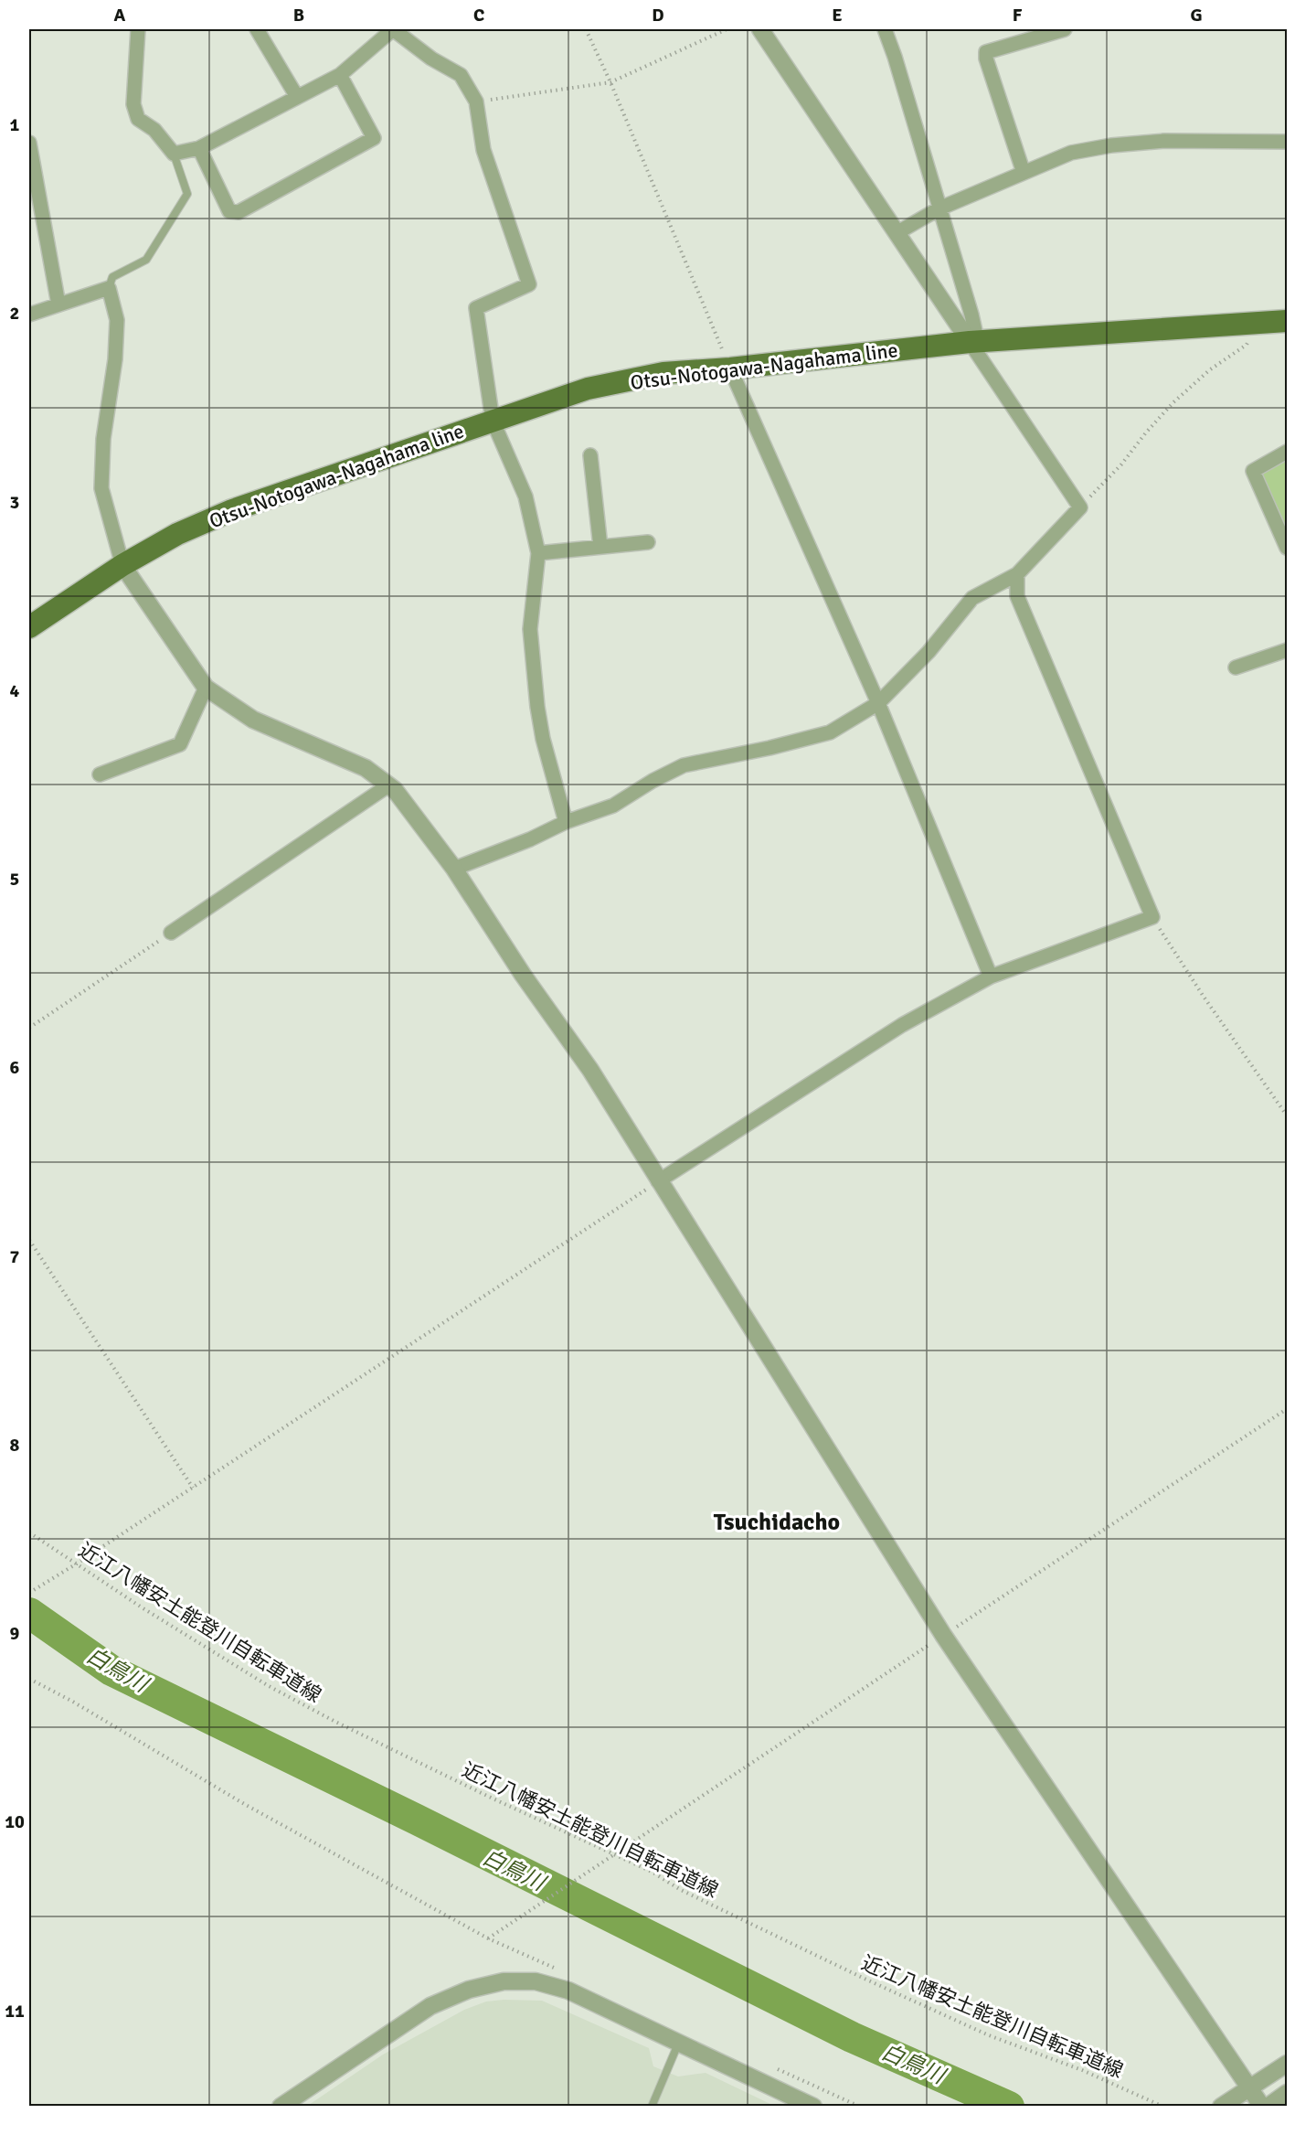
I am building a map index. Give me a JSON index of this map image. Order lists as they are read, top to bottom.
{
  "streets": {
    "main road": ["Otsu-Notogawa-Nagahama line"],
    "path": ["近江八幡安土能登川自転車道線"]
  },
  "districts": ["Tsuchidacho"],
  "water": ["白鳥川"],
  "grid": {
    "columns": [
      "A",
      "B",
      "C",
      "D",
      "E",
      "F",
      "G"
    ],
    "rows": [
      "1",
      "2",
      "3",
      "4",
      "5",
      "6",
      "7",
      "8",
      "9",
      "10",
      "11"
    ]
  }
}
